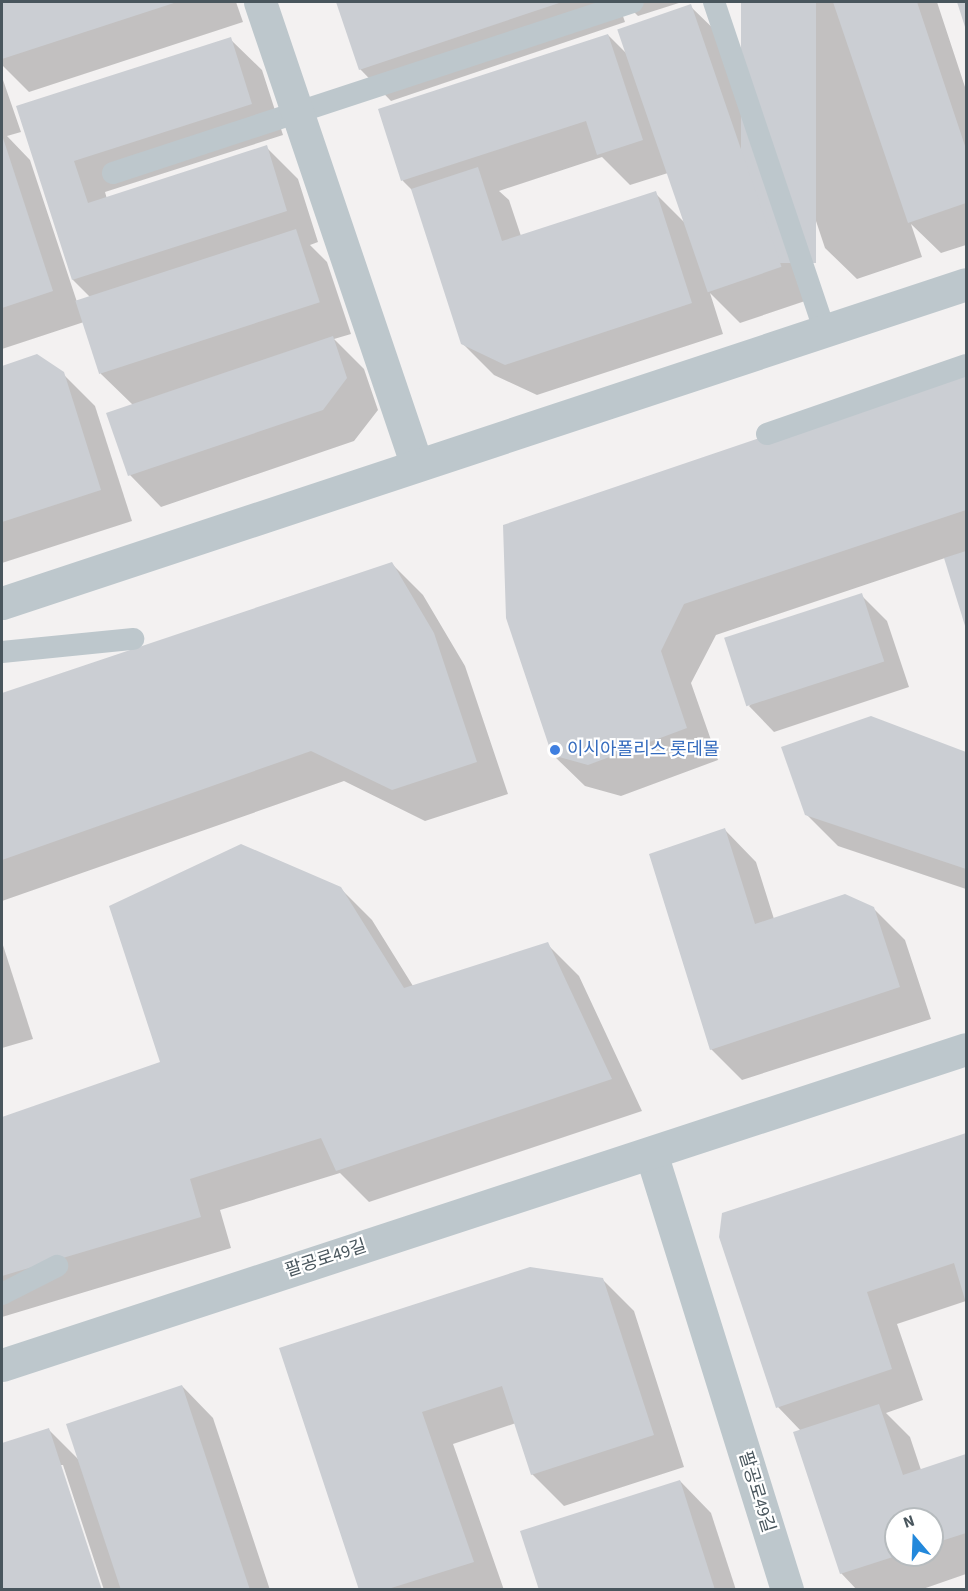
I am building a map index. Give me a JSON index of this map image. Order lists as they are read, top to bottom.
{
  "streets": {
    "street": ["팔공로49길"]
  },
  "places": ["이시아폴리스 롯데몰"],
  "north": "top"
}
